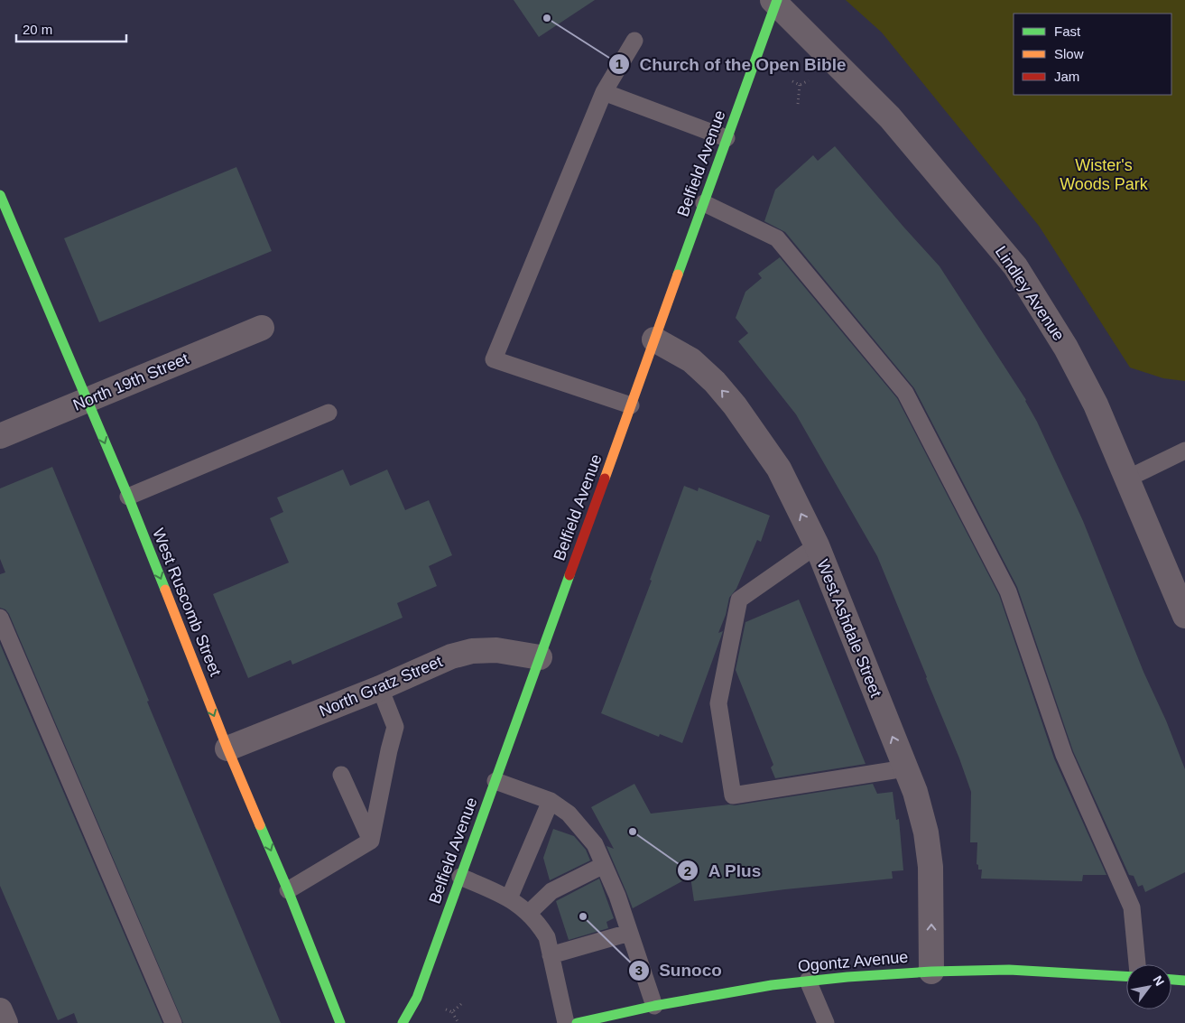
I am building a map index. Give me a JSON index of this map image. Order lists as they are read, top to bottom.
{
  "streets": {
    "street": [
      "Belfield Avenue",
      "Lindley Avenue",
      "North 19th Street",
      "West Ruscomb Street",
      "West Ashdale Street",
      "North Gratz Street",
      "Ogontz Avenue"
    ]
  },
  "crossings": [
    ["Belfield Avenue", "Lindley Avenue"],
    ["Belfield Avenue", "West Ashdale Street"],
    ["Belfield Avenue", "North Gratz Street"],
    ["North 19th Street", "West Ruscomb Street"],
    ["West Ruscomb Street", "North Gratz Street"],
    ["West Ashdale Street", "Ogontz Avenue"]
  ],
  "one_way": ["West Ruscomb Street", "West Ashdale Street"],
  "parks": ["Wister's Woods Park"],
  "places": ["Church of the Open Bible", "A Plus", "Sunoco"],
  "legend": ["Fast", "Slow", "Jam"],
  "scale_bar": "20 m",
  "north": "top right"
}
